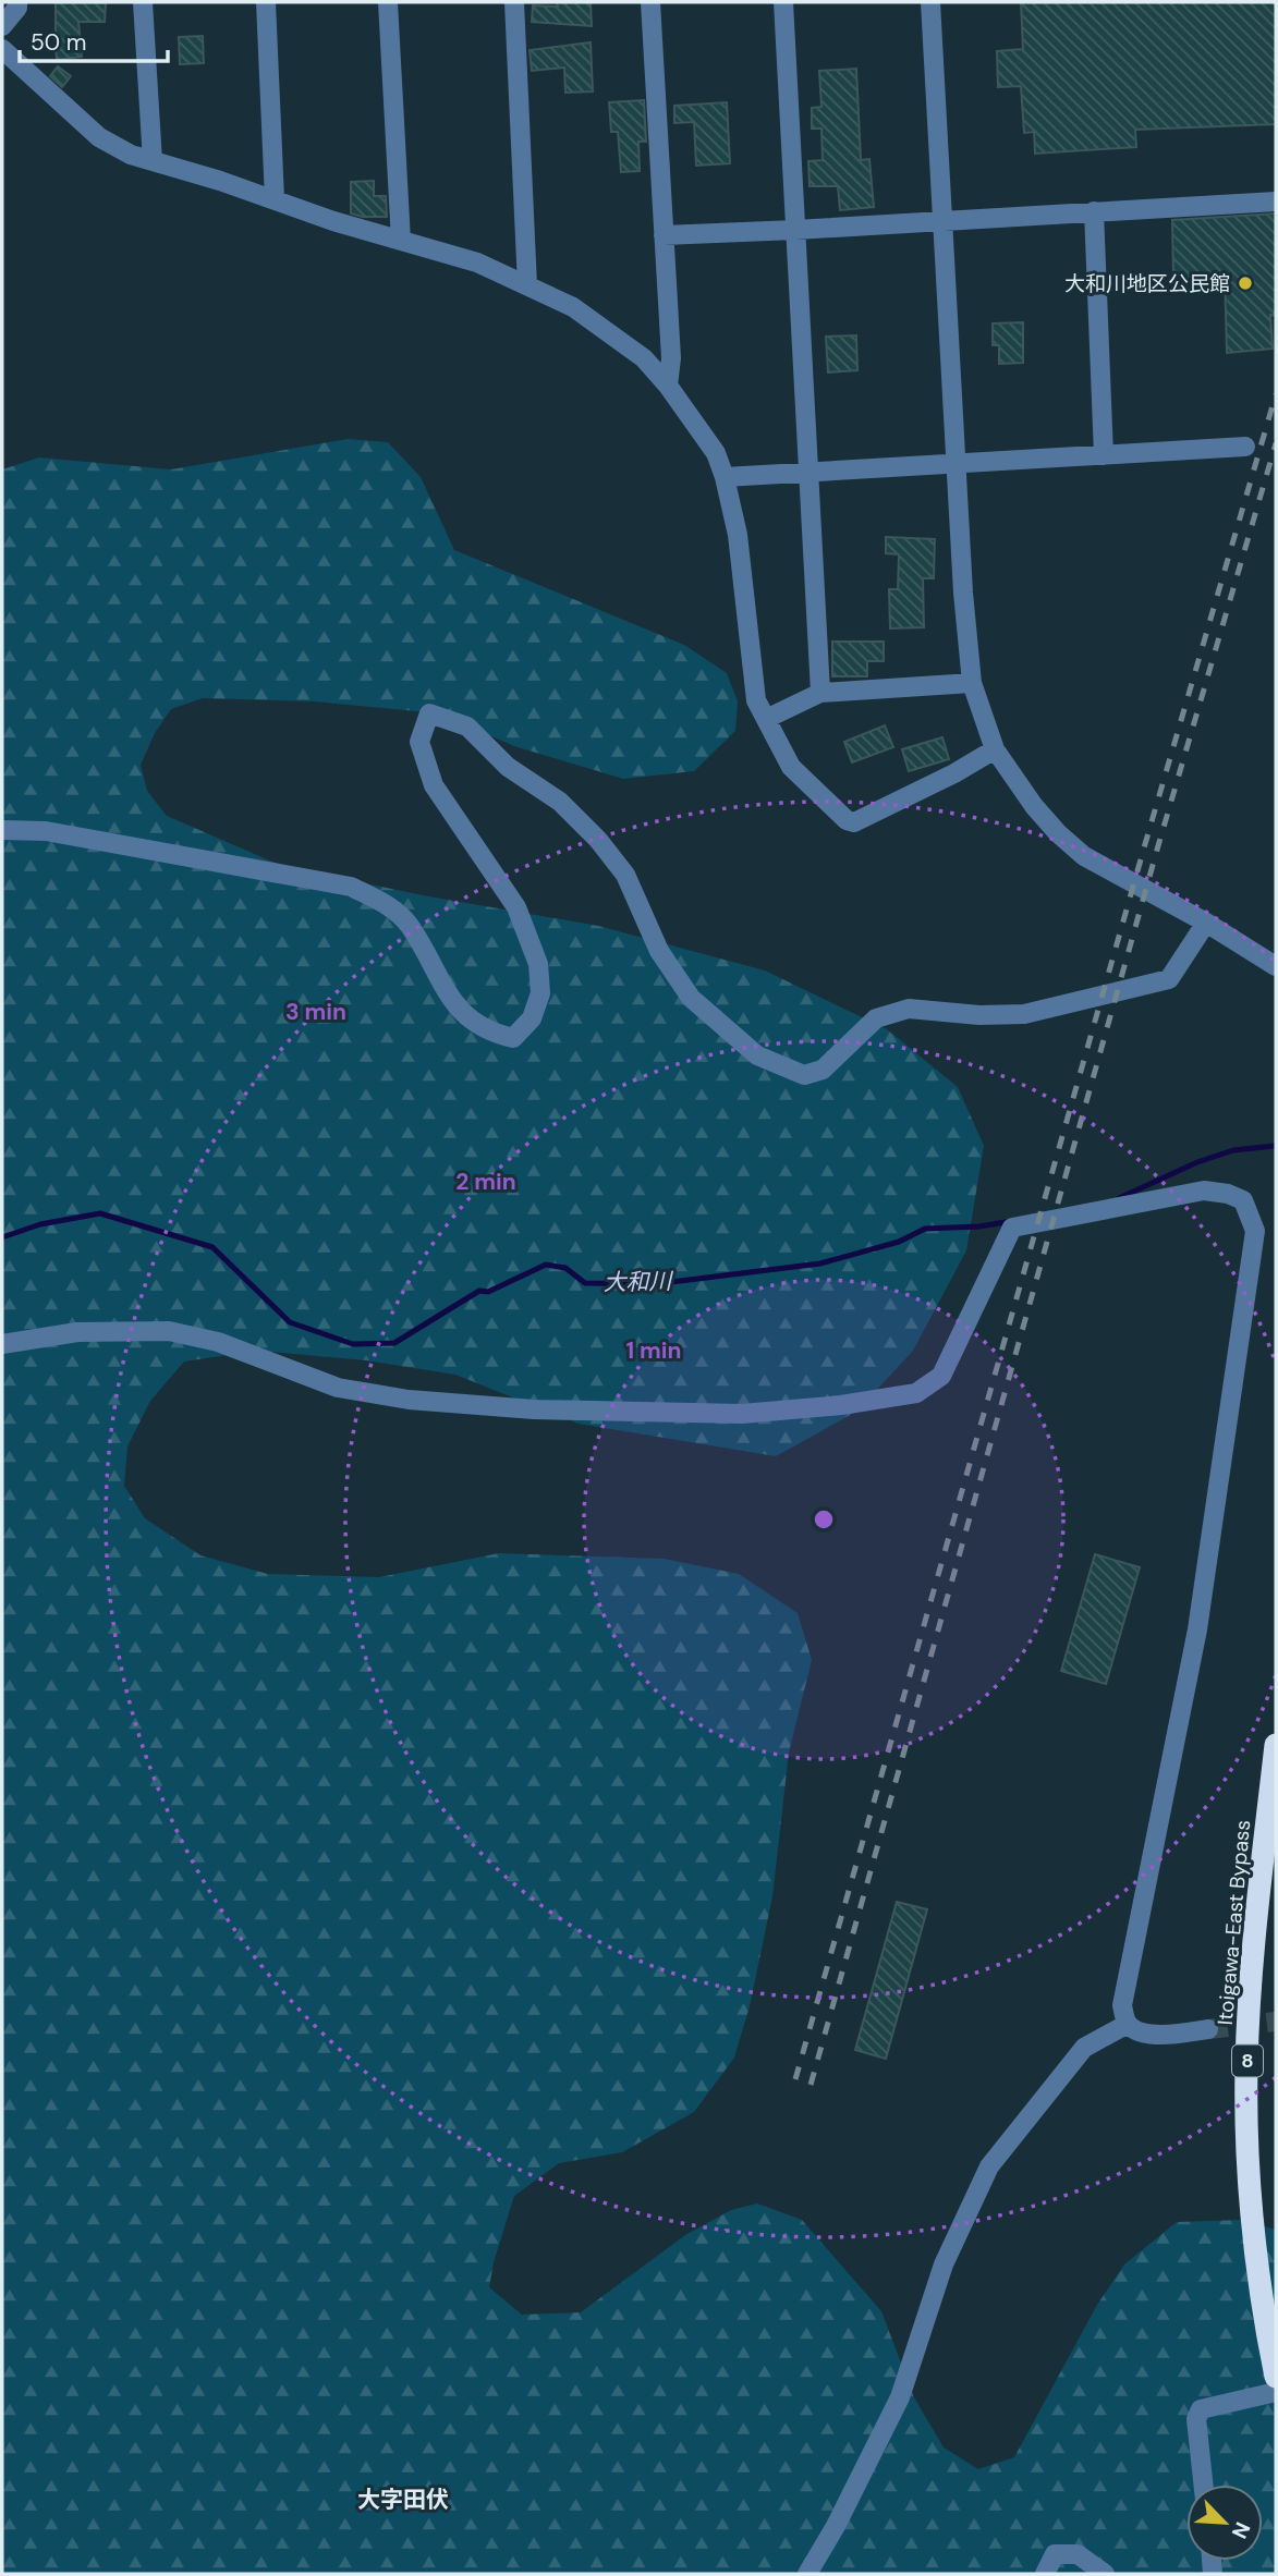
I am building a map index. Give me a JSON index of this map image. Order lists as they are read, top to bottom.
{
  "streets": {
    "highway": ["Itoigawa-East Bypass", "8"]
  },
  "districts": ["大字田伏"],
  "water": ["大和川"],
  "places": ["大和川地区公民館"],
  "scale_bar": "50 m",
  "north": "bottom right",
  "rings": ["3 min", "2 min", "1 min"]
}
